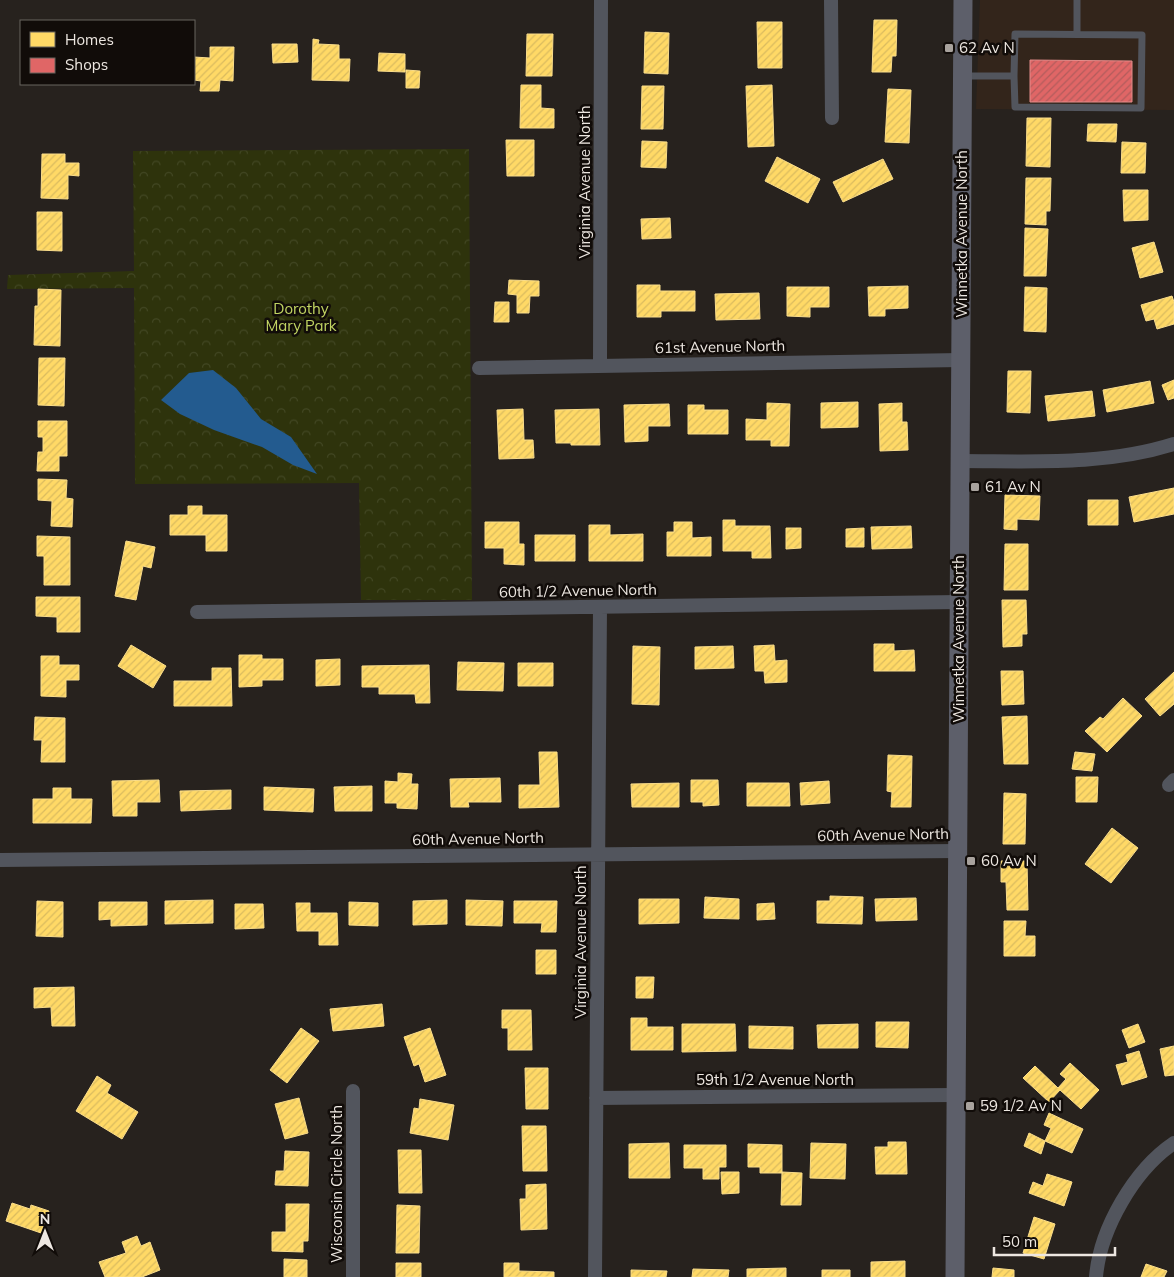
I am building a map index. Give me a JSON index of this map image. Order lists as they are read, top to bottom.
{
  "streets": {
    "street": [
      "Virginia Avenue North",
      "Winnetka Avenue North",
      "61st Avenue North",
      "60th 1/2 Avenue North",
      "60th Avenue North",
      "59th 1/2 Avenue North",
      "Wisconsin Circle North"
    ]
  },
  "crossings": [
    ["Virginia Avenue North", "61st Avenue North"],
    ["Virginia Avenue North", "60th 1/2 Avenue North"],
    ["Virginia Avenue North", "60th Avenue North"],
    ["Virginia Avenue North", "59th 1/2 Avenue North"],
    ["Winnetka Avenue North", "61st Avenue North"],
    ["Winnetka Avenue North", "60th 1/2 Avenue North"],
    ["Winnetka Avenue North", "60th Avenue North"],
    ["Winnetka Avenue North", "59th 1/2 Avenue North"]
  ],
  "parks": ["Dorothy Mary Park"],
  "places": {
    "transit": [
      "62 Av N",
      "61 Av N",
      "60 Av N",
      "59 1/2 Av N"
    ]
  },
  "legend": ["Homes", "Shops"],
  "scale_bar": "50 m",
  "north": "top"
}
